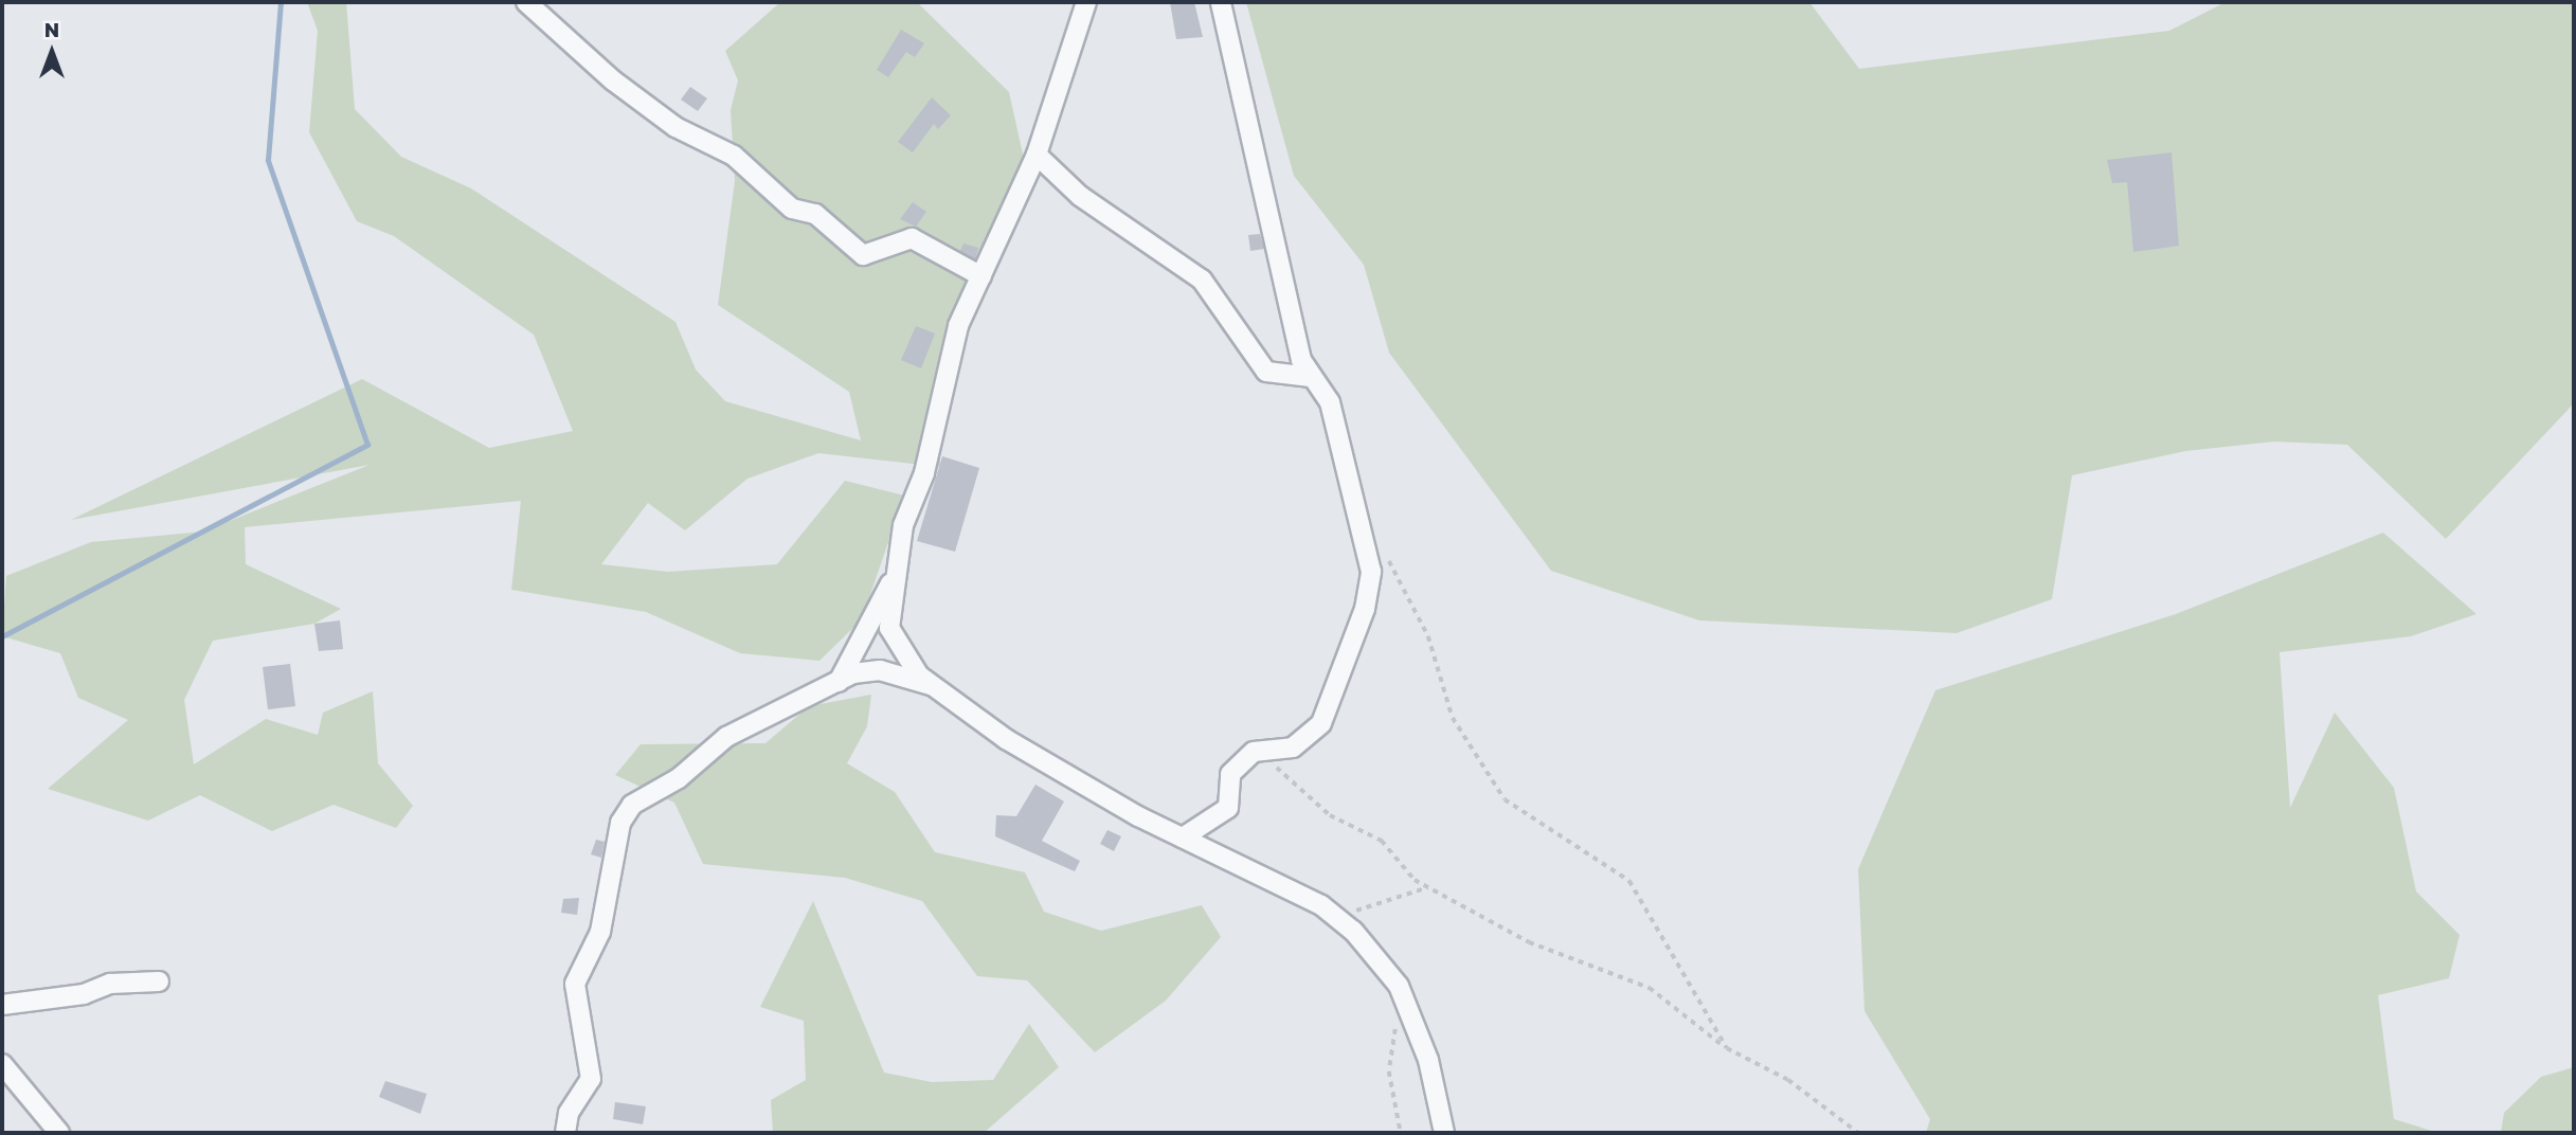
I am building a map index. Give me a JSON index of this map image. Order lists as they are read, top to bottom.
{
  "north": "top"
}
